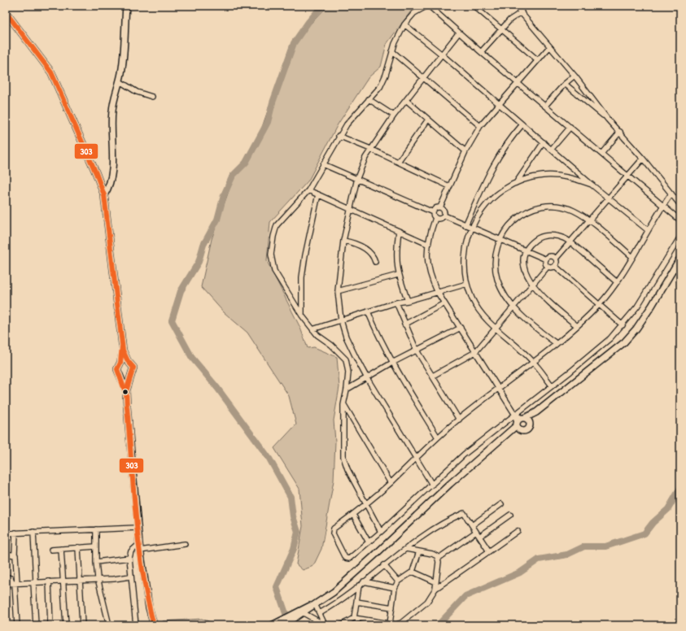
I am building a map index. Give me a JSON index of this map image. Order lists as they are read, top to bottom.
{
  "lines": ["transit line 303"]
}
